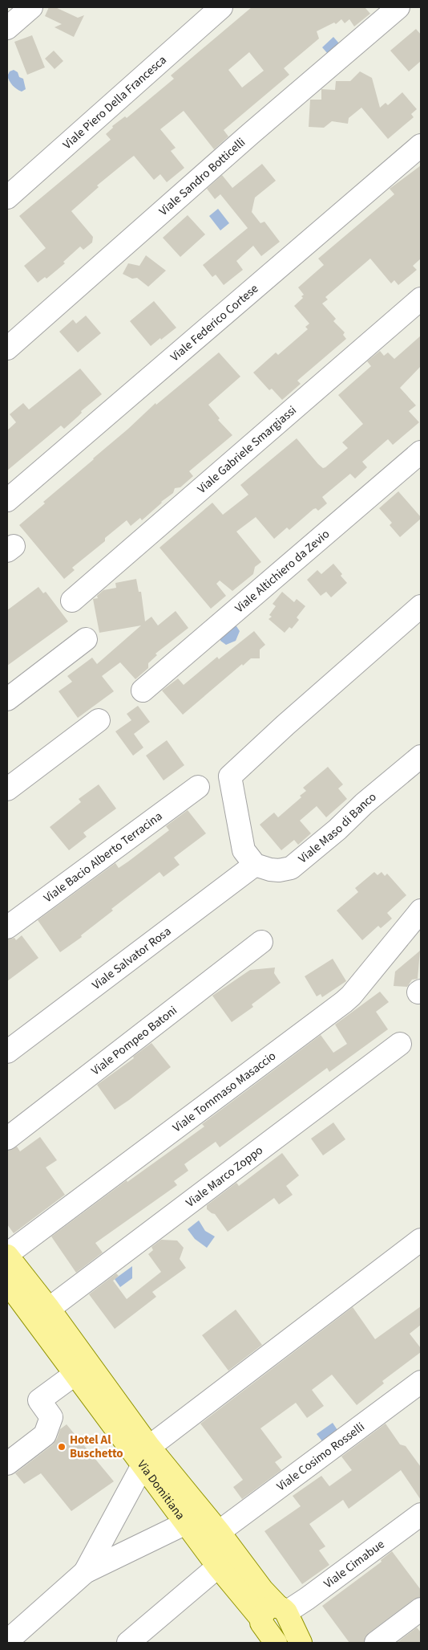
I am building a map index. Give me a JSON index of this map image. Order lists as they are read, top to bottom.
{
  "streets": {
    "main road": ["Via Domitiana"],
    "street": [
      "Viale Piero Della Francesca",
      "Viale Sandro Botticelli",
      "Viale Federico Cortese",
      "Viale Gabriele Smargiassi",
      "Viale Altichiero da Zevio",
      "Viale Maso di Banco",
      "Viale Bacio Alberto Terracina",
      "Viale Salvator Rosa",
      "Viale Pompeo Batoni",
      "Viale Tommaso Masaccio",
      "Viale Marco Zoppo",
      "Viale Cosimo Rosselli",
      "Viale Cimabue"
    ]
  },
  "crossings": [
    ["Viale Maso di Banco", "Viale Salvator Rosa"],
    ["Viale Tommaso Masaccio", "Via Domitiana"],
    ["Viale Marco Zoppo", "Via Domitiana"],
    ["Viale Cosimo Rosselli", "Via Domitiana"],
    ["Via Domitiana", "Viale Cimabue"]
  ],
  "places": ["Hotel Al Buschetto"]
}
